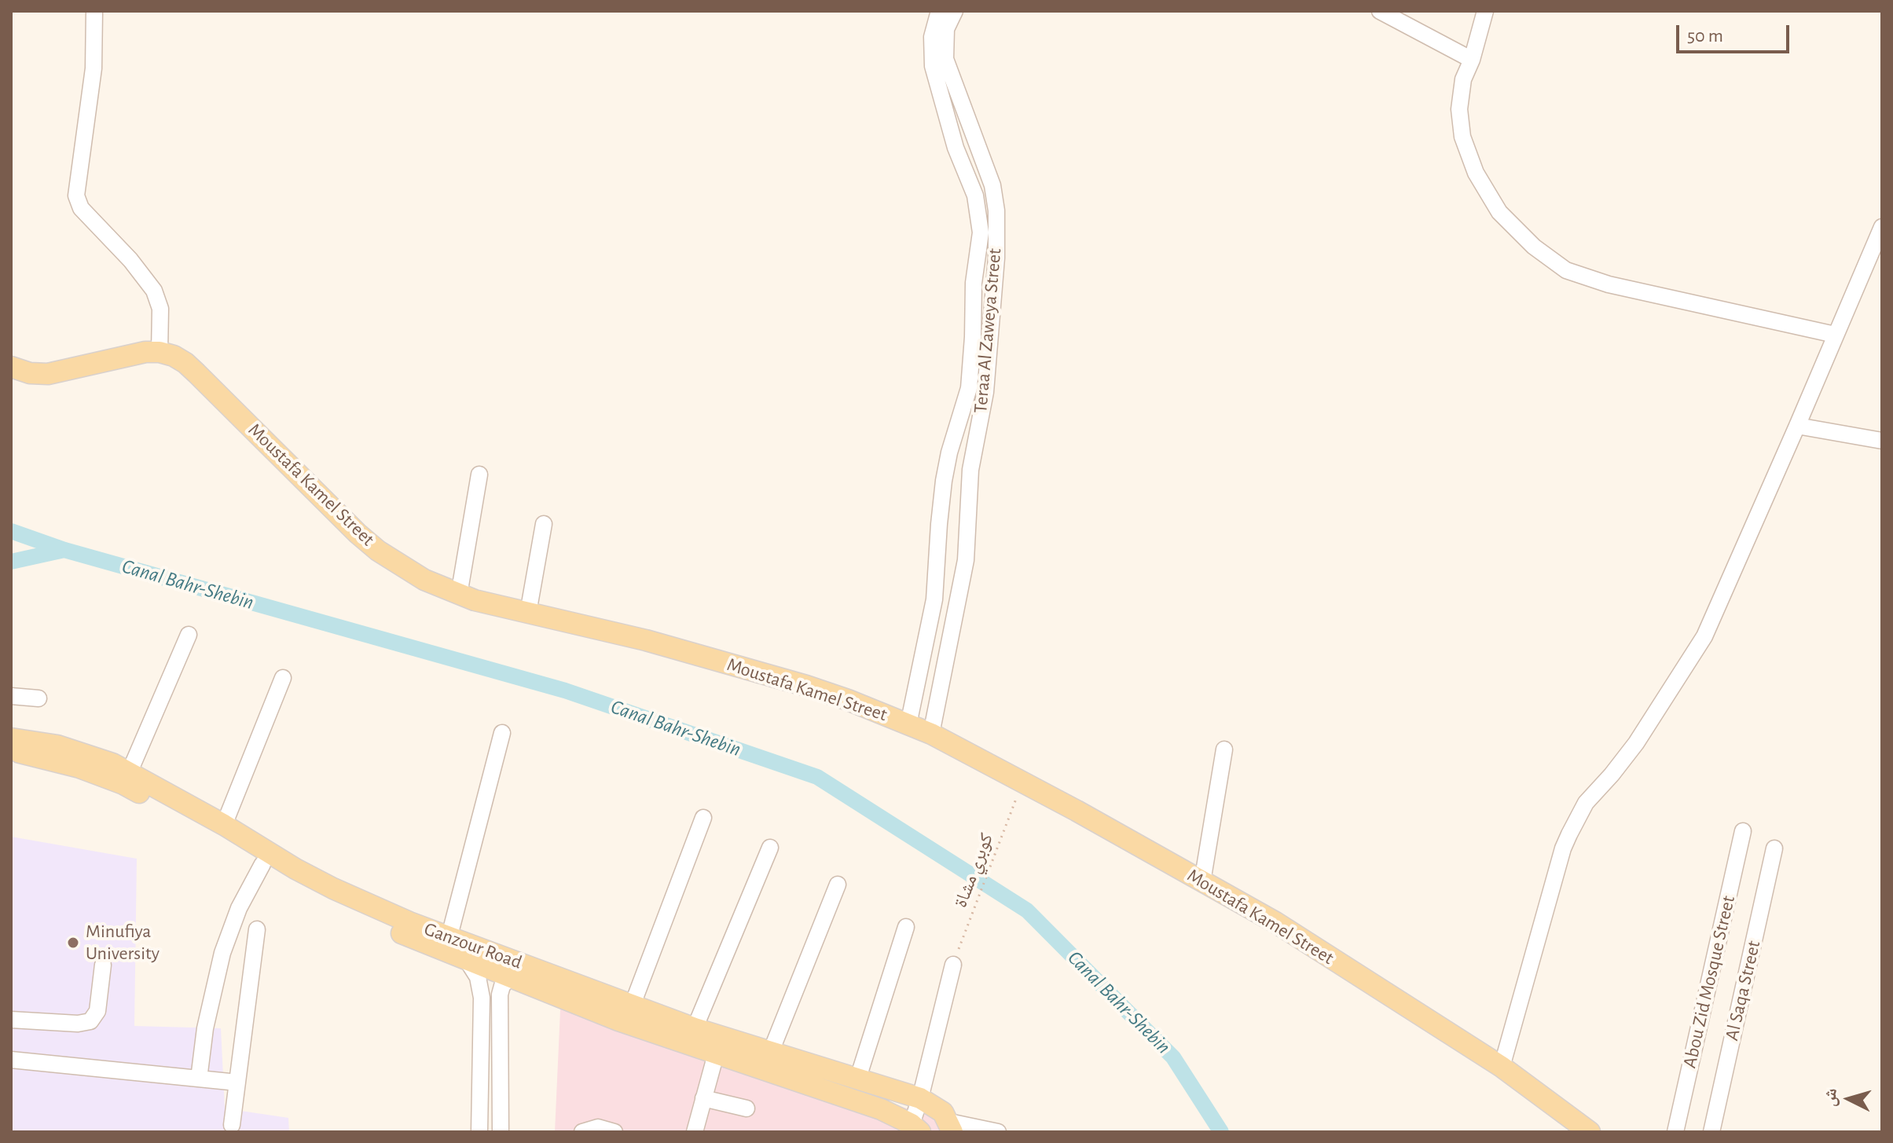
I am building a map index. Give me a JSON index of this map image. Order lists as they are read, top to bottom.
{
  "streets": {
    "main road": ["Moustafa Kamel Street", "Ganzour Road"],
    "street": ["Teraa Al Zaweya Street", "Abou Zid Mosque Street", "Al Saqa Street"],
    "path": ["كوبري مشاة"]
  },
  "crossings": [
    ["Teraa Al Zaweya Street", "Moustafa Kamel Street"]
  ],
  "water": ["Canal Bahr-Shebin"],
  "places": ["Minufiya University"],
  "scale_bar": "50 m",
  "north": "left"
}
